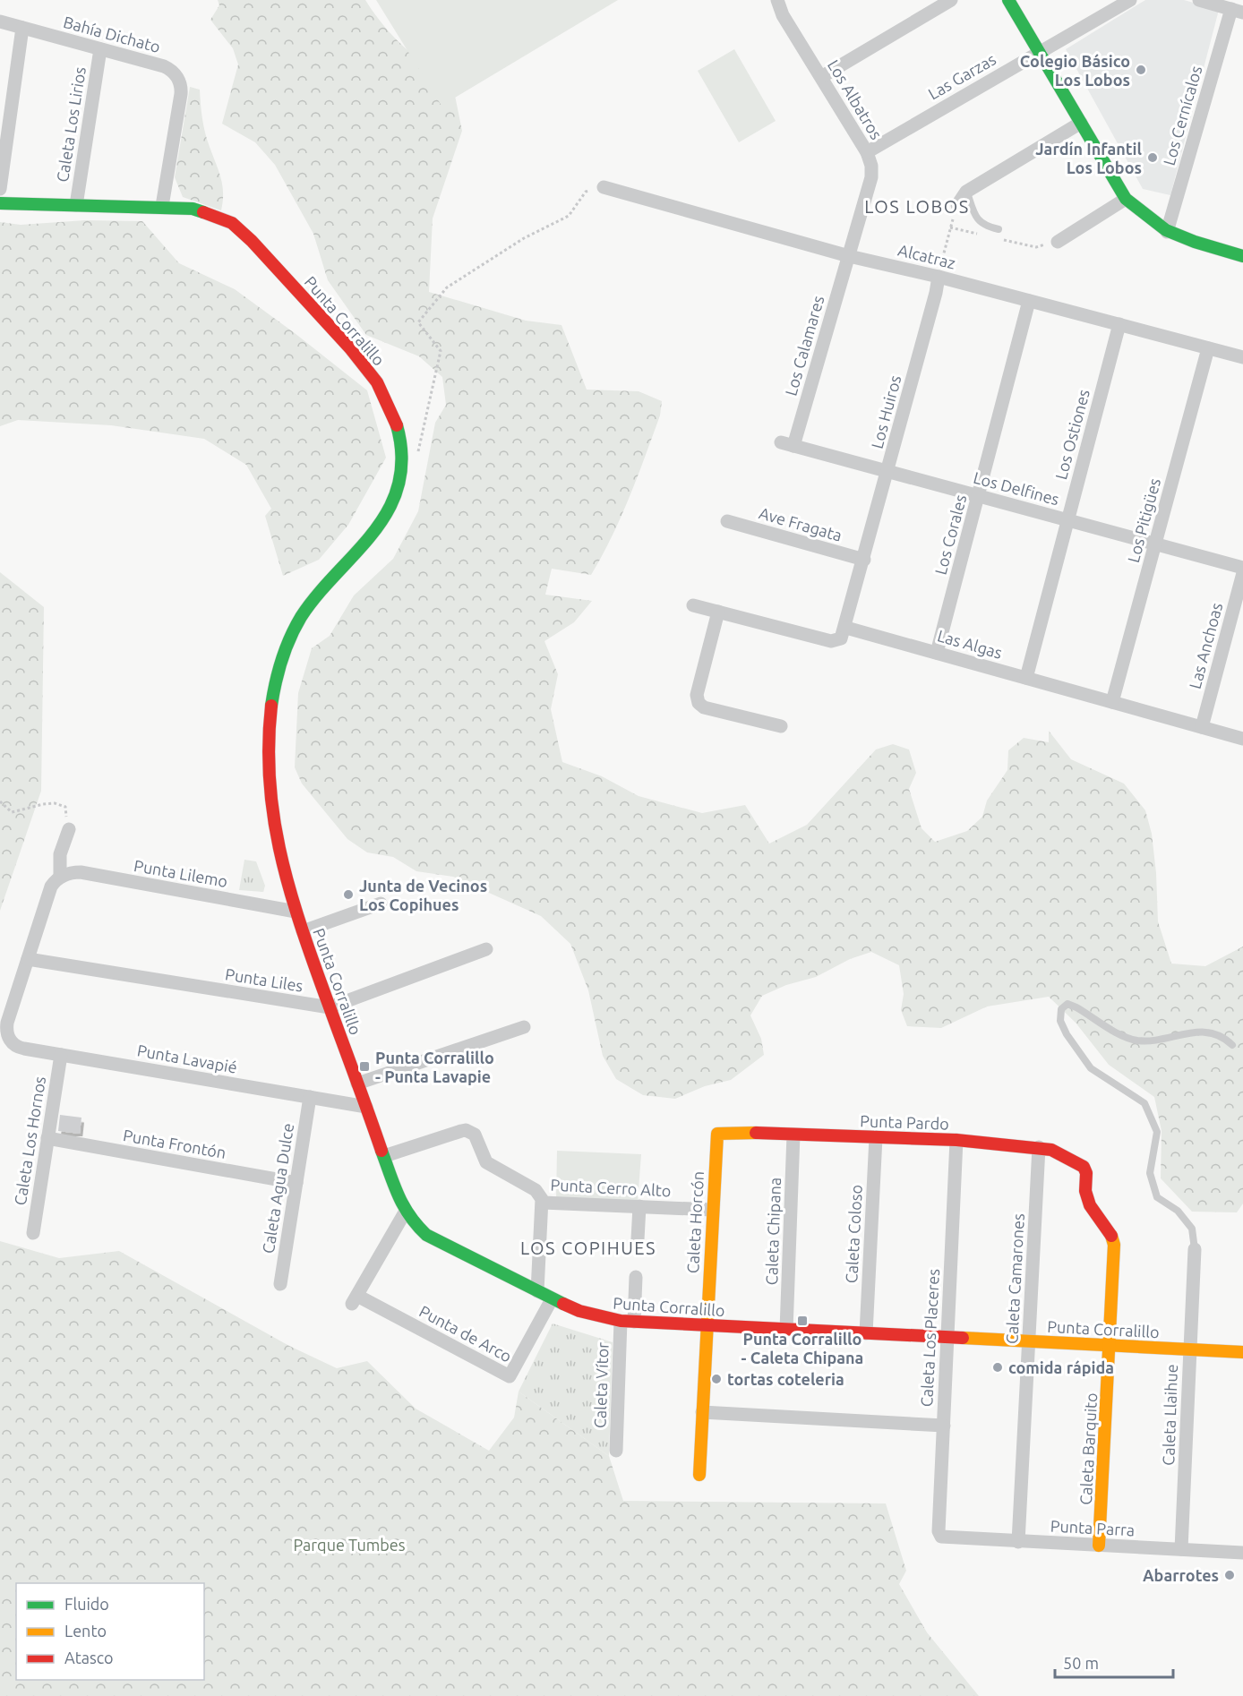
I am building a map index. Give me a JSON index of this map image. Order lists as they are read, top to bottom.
{
  "streets": {
    "street": [
      "Bahía Dichato",
      "Las Garzas",
      "Los Albatros",
      "Los Cernícalos",
      "Caleta Los Lirios",
      "Alcatraz",
      "Punta Corralillo",
      "Los Calamares",
      "Los Huiros",
      "Los Ostiones",
      "Los Delfines",
      "Los Pitigües",
      "Ave Fragata",
      "Los Corales",
      "Las Algas",
      "Las Anchoas",
      "Punta Lilemo",
      "Punta Liles",
      "Punta Lavapié",
      "Punta Pardo",
      "Caleta Los Hornos",
      "Punta Frontón",
      "Punta Cerro Alto",
      "Caleta Agua Dulce",
      "Caleta Horcón",
      "Caleta Chipana",
      "Caleta Coloso",
      "Caleta Camarones",
      "Punta de Arco",
      "Caleta Los Placeres",
      "Caleta Vítor",
      "Caleta Llaihue",
      "Caleta Barquito",
      "Punta Parra"
    ]
  },
  "crossings": [
    ["Bahía Dichato", "Caleta Los Lirios"],
    ["Bahía Dichato", "Punta Corralillo"],
    ["Las Garzas", "Los Albatros"],
    ["Los Albatros", "Alcatraz"],
    ["Los Albatros", "Los Calamares"],
    ["Caleta Los Lirios", "Punta Corralillo"],
    ["Alcatraz", "Los Calamares"],
    ["Alcatraz", "Los Huiros"],
    ["Alcatraz", "Los Ostiones"],
    ["Alcatraz", "Los Pitigües"],
    ["Alcatraz", "Los Corales"],
    ["Punta Corralillo", "Punta Lilemo"],
    ["Punta Corralillo", "Punta Liles"],
    ["Punta Corralillo", "Punta Lavapié"],
    ["Punta Corralillo", "Punta Cerro Alto"],
    ["Punta Corralillo", "Caleta Horcón"],
    ["Punta Corralillo", "Caleta Chipana"],
    ["Punta Corralillo", "Caleta Coloso"],
    ["Punta Corralillo", "Caleta Camarones"],
    ["Punta Corralillo", "Punta de Arco"],
    ["Punta Corralillo", "Caleta Los Placeres"],
    ["Punta Corralillo", "Caleta Vítor"],
    ["Punta Corralillo", "Caleta Llaihue"],
    ["Punta Corralillo", "Caleta Barquito"],
    ["Los Calamares", "Los Delfines"],
    ["Los Huiros", "Los Delfines"],
    ["Los Huiros", "Ave Fragata"],
    ["Los Huiros", "Las Algas"],
    ["Los Ostiones", "Los Delfines"],
    ["Los Ostiones", "Las Algas"],
    ["Los Delfines", "Los Pitigües"],
    ["Los Delfines", "Los Corales"],
    ["Los Pitigües", "Las Algas"],
    ["Los Corales", "Las Algas"],
    ["Las Algas", "Las Anchoas"],
    ["Punta Lavapié", "Caleta Los Hornos"],
    ["Punta Lavapié", "Caleta Agua Dulce"],
    ["Punta Pardo", "Caleta Horcón"],
    ["Punta Pardo", "Caleta Chipana"],
    ["Punta Pardo", "Caleta Coloso"],
    ["Punta Pardo", "Caleta Camarones"],
    ["Punta Pardo", "Caleta Los Placeres"],
    ["Punta Pardo", "Caleta Barquito"],
    ["Caleta Los Hornos", "Punta Frontón"],
    ["Punta Frontón", "Caleta Agua Dulce"],
    ["Punta Cerro Alto", "Caleta Horcón"],
    ["Caleta Camarones", "Punta Parra"],
    ["Caleta Los Placeres", "Punta Parra"],
    ["Caleta Llaihue", "Punta Parra"],
    ["Caleta Barquito", "Punta Parra"]
  ],
  "districts": ["LOS LOBOS", "LOS COPIHUES"],
  "parks": ["Parque Tumbes"],
  "places": {
    "other": [
      "Colegio Básico Los Lobos",
      "Jardín Infantil Los Lobos",
      "Junta de Vecinos Los Copihues",
      "comida rápida",
      "tortas coteleria",
      "Abarrotes"
    ],
    "transit": ["Punta Corralillo - Punta Lavapie", "Punta Corralillo - Caleta Chipana"]
  },
  "legend": ["Fluido", "Lento", "Atasco"],
  "scale_bar": "50 m"
}
